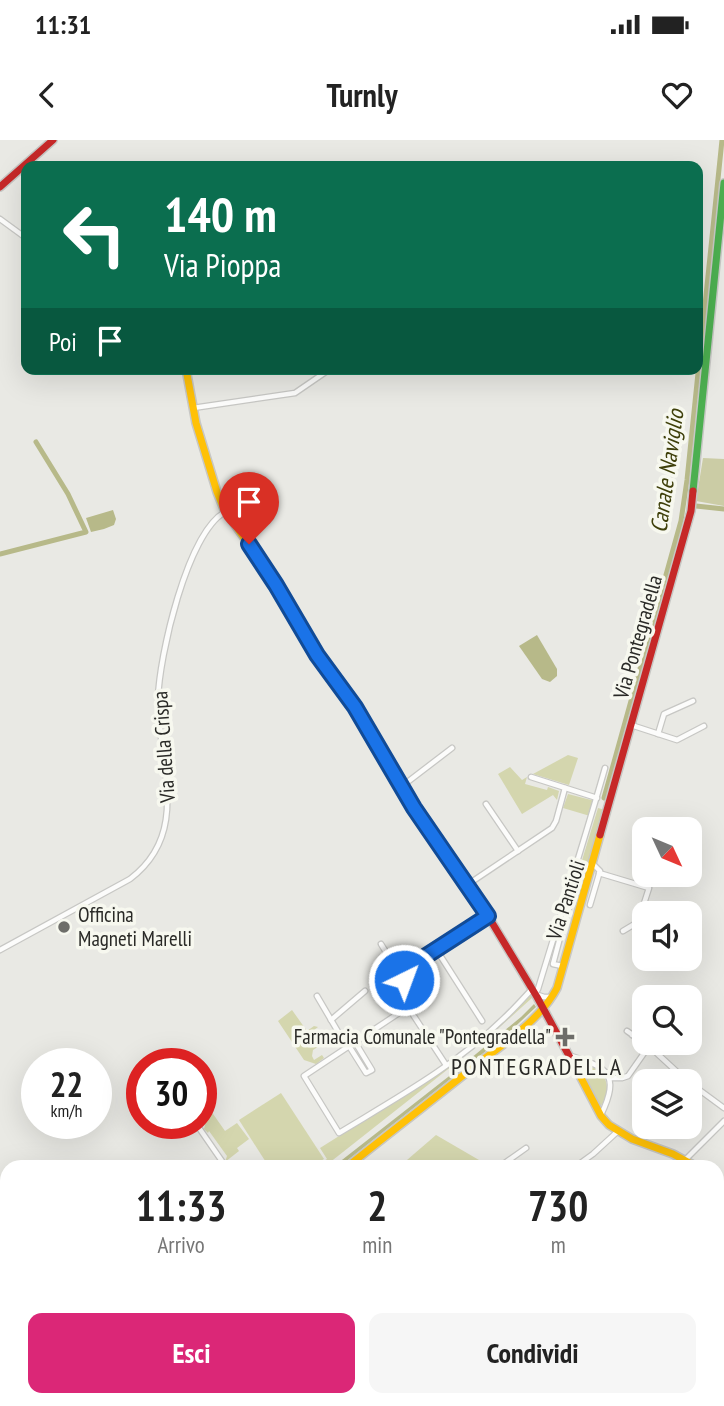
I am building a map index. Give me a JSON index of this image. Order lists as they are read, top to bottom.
{
  "streets": {
    "street": ["Via Pontegradella", "Via della Crispa", "Via Pantioli"]
  },
  "crossings": [
    ["Via Pontegradella", "Via Pantioli"]
  ],
  "districts": ["PONTEGRADELLA"],
  "water": ["Canale Naviglio"],
  "places": {
    "other": ["Officina Magneti Marelli"],
    "health": ["Farmacia Comunale \"Pontegradella\""]
  },
  "north": "bottom right",
  "page": {
    "status": "11:31",
    "header": "Turnly",
    "turn": ["140 m", "Via Pioppa"],
    "then": "Poi",
    "speed": "22 km/h",
    "limit": "30",
    "eta": [
      "11:33",
      "Arrivo",
      "2",
      "min",
      "730",
      "m"
    ],
    "buttons": ["Esci", "Condividi"]
  }
}
